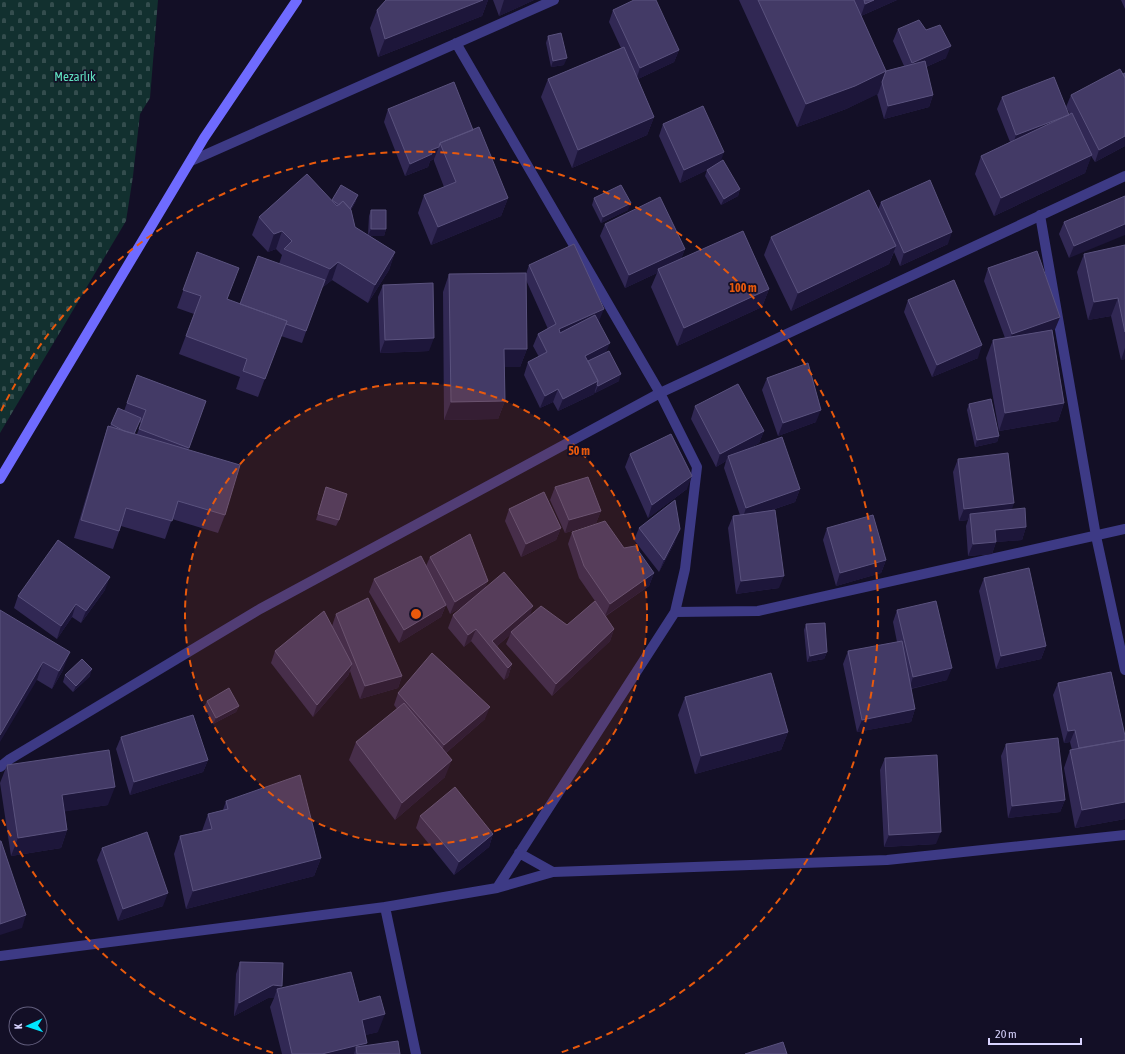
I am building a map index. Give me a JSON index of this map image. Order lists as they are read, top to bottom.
{
  "parks": ["Mezarlık"],
  "scale_bar": "20 m",
  "north": "left",
  "rings": ["100 m", "50 m"]
}
